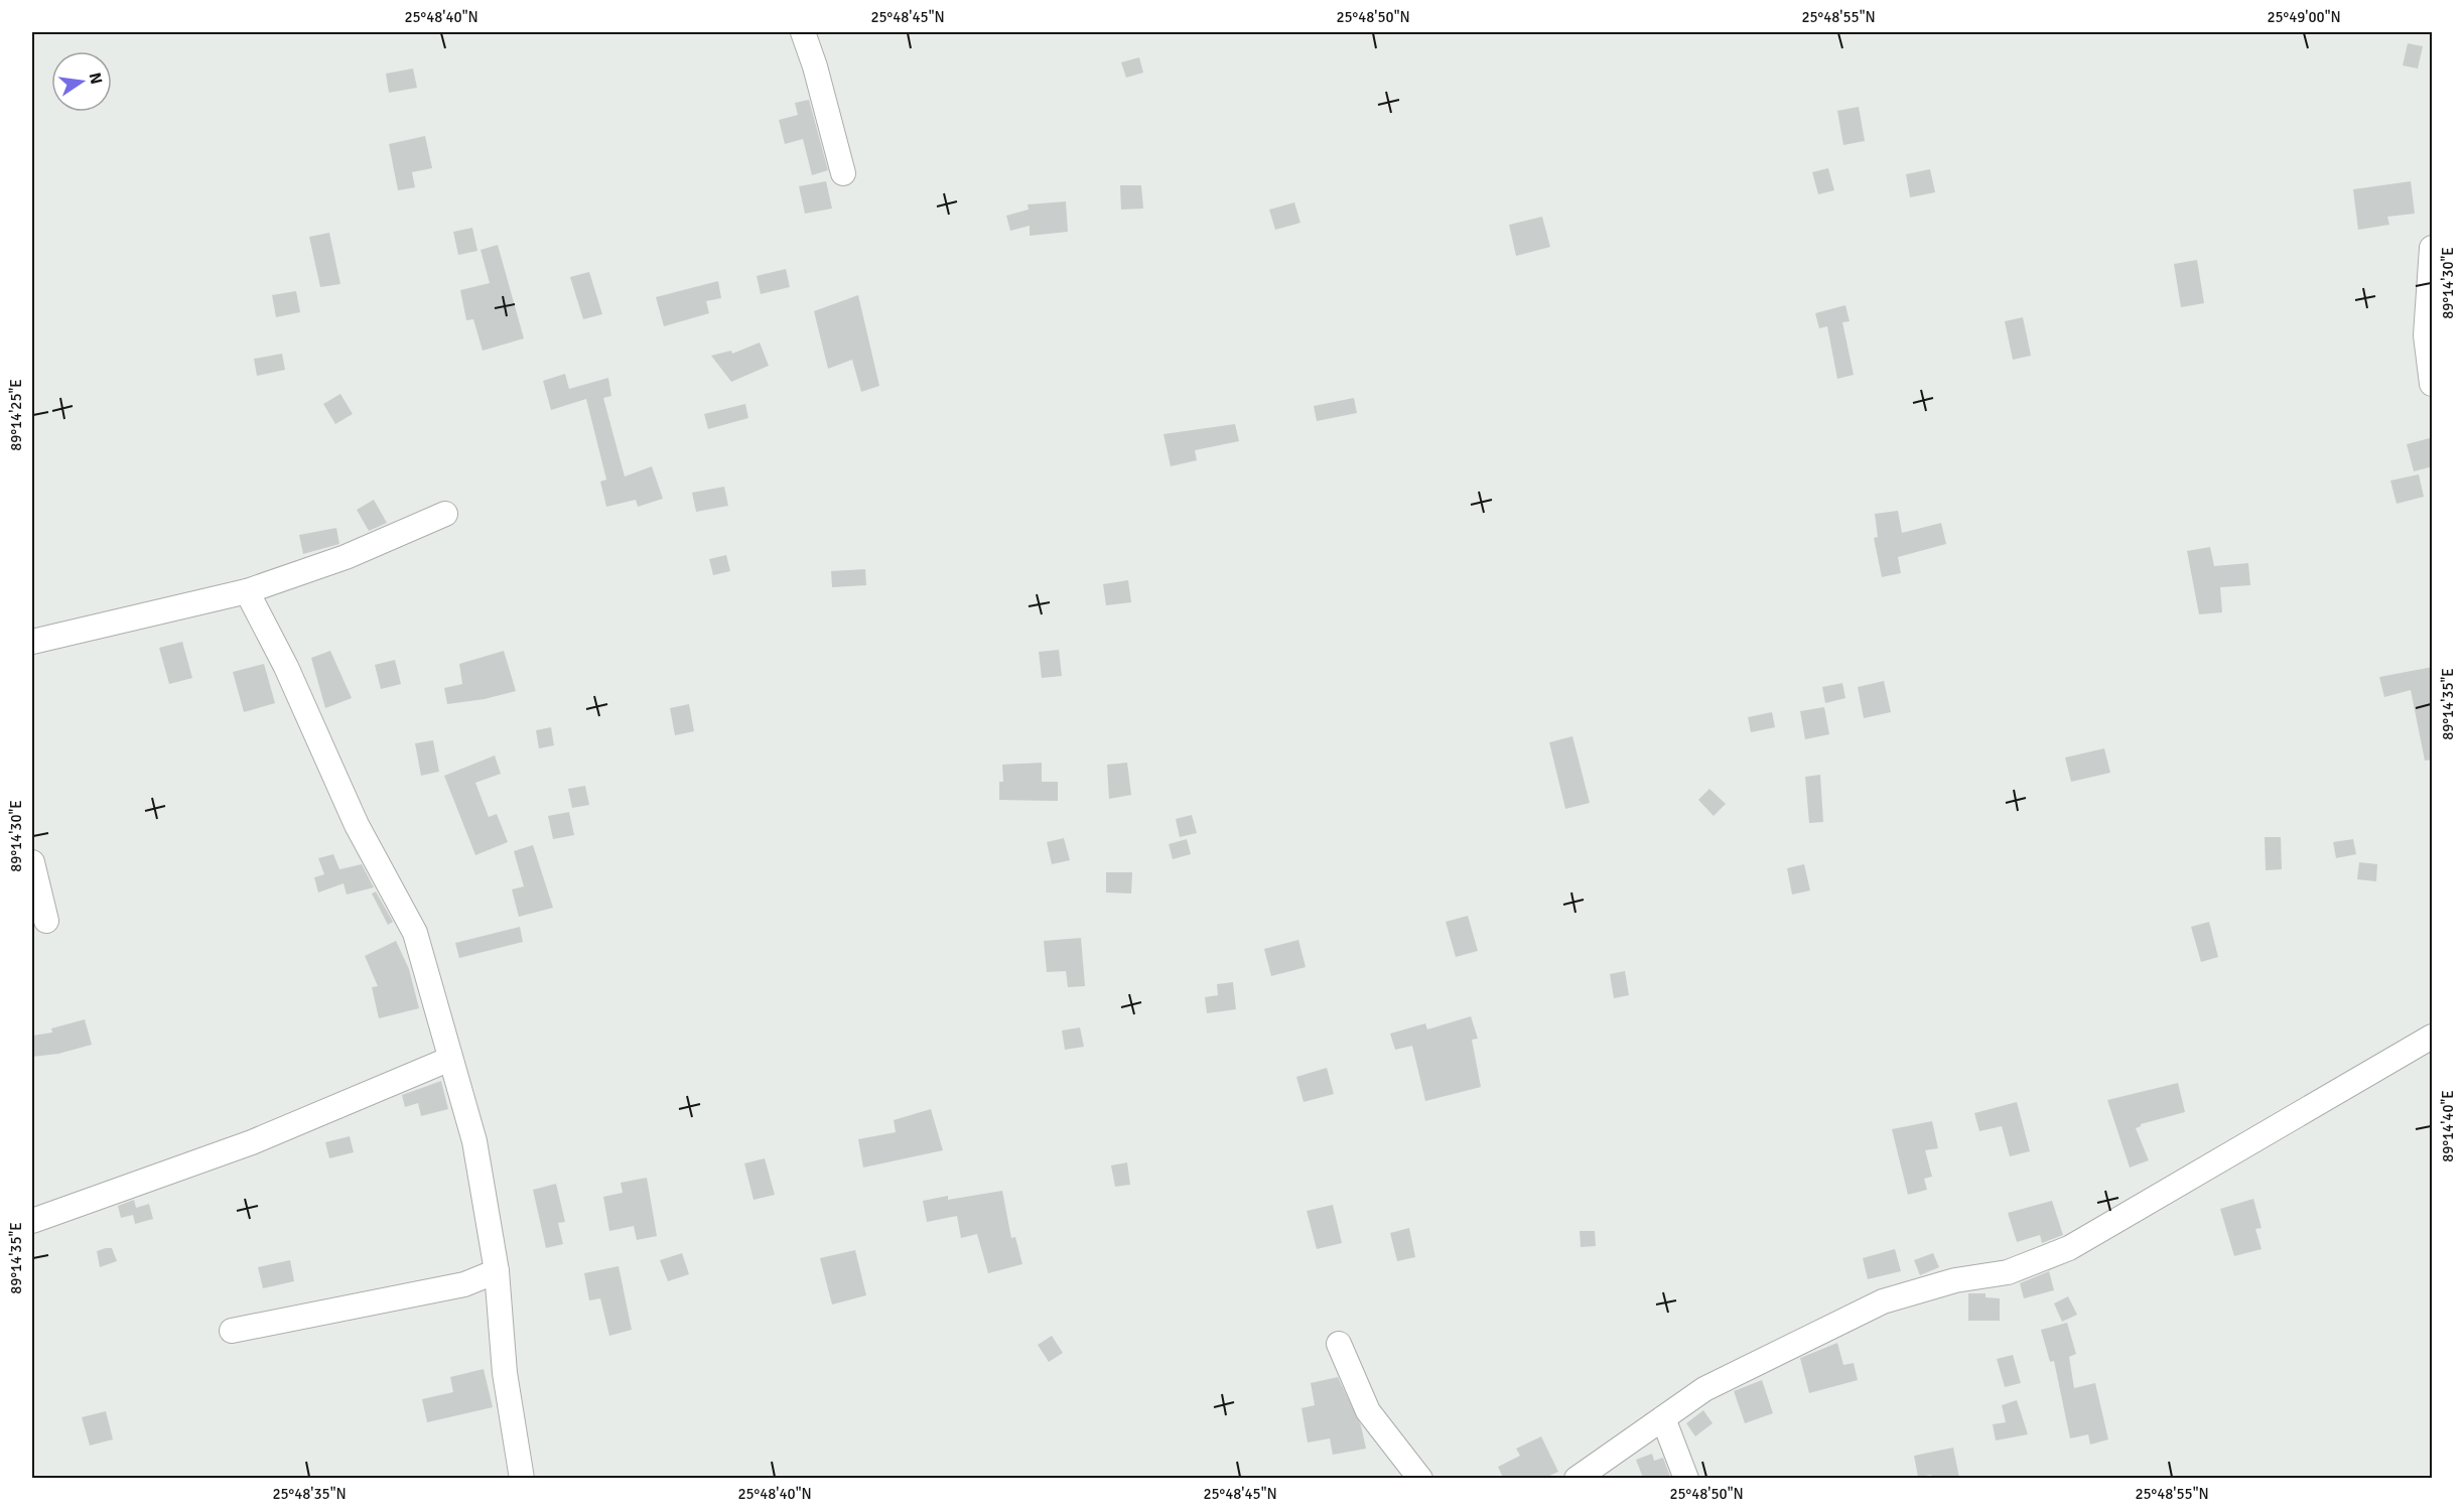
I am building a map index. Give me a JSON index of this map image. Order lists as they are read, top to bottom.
{
  "north": "right",
  "coordinates": [
    "25°48'40\"N",
    "25°48'45\"N",
    "25°48'50\"N",
    "25°48'55\"N",
    "25°49'00\"N",
    "89°14'30\"E",
    "89°14'25\"E",
    "89°14'35\"E",
    "89°14'40\"E",
    "25°48'35\"N"
  ]
}
